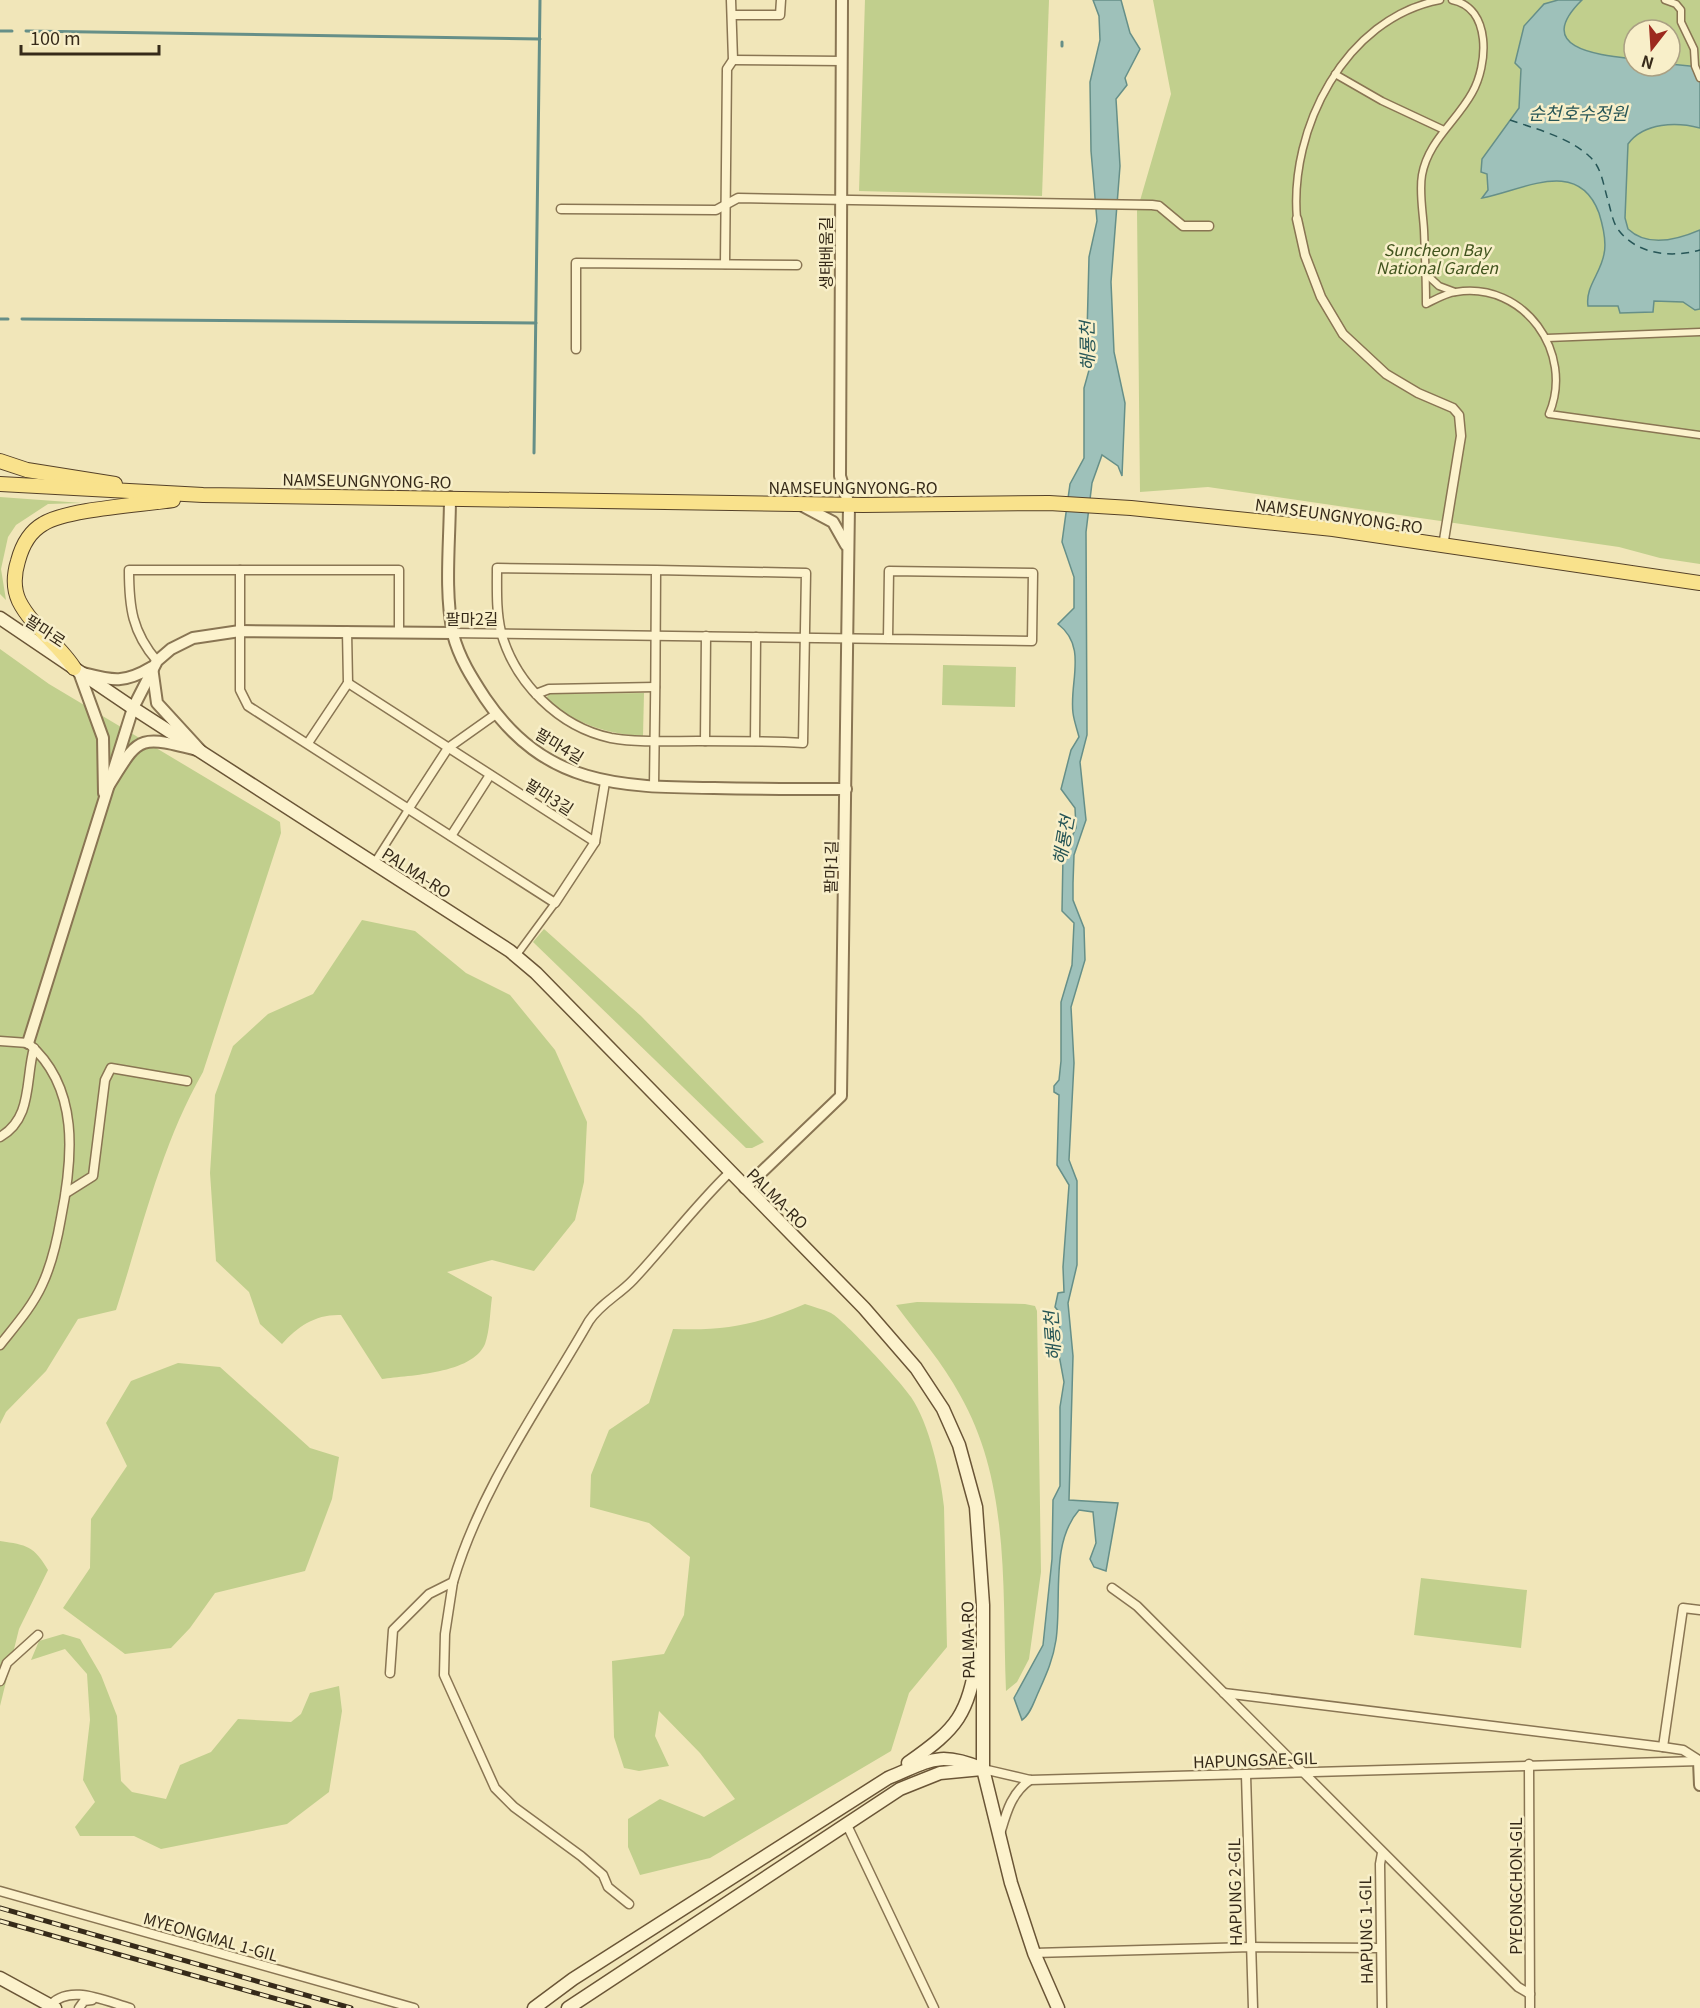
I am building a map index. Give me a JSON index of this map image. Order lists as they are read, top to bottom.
{
  "streets": {
    "main road": ["NAMSEUNGNYONG-RO", "팔마로", "PALMA-RO"],
    "street": [
      "생태배움길",
      "팔마2길",
      "팔마4길",
      "팔마3길",
      "팔마1길",
      "HAPUNGSAE-GIL",
      "PYEONGCHON-GIL",
      "HAPUNG 2-GIL",
      "HAPUNG 1-GIL",
      "MYEONGMAL 1-GIL"
    ]
  },
  "crossings": [
    ["생태배움길", "NAMSEUNGNYONG-RO"],
    ["생태배움길", "팔마1길"],
    ["NAMSEUNGNYONG-RO", "팔마4길"],
    ["NAMSEUNGNYONG-RO", "팔마1길"],
    ["팔마2길", "팔마4길"],
    ["팔마2길", "팔마1길"],
    ["팔마2길", "PALMA-RO"],
    ["팔마로", "PALMA-RO"],
    ["팔마4길", "팔마1길"],
    ["팔마1길", "PALMA-RO"],
    ["PALMA-RO", "HAPUNGSAE-GIL"],
    ["HAPUNGSAE-GIL", "PYEONGCHON-GIL"],
    ["HAPUNGSAE-GIL", "HAPUNG 2-GIL"]
  ],
  "water": ["순천호수정원", "해룡천"],
  "parks": ["Suncheon Bay National Garden"],
  "scale_bar": "100 m",
  "north": "bottom"
}
